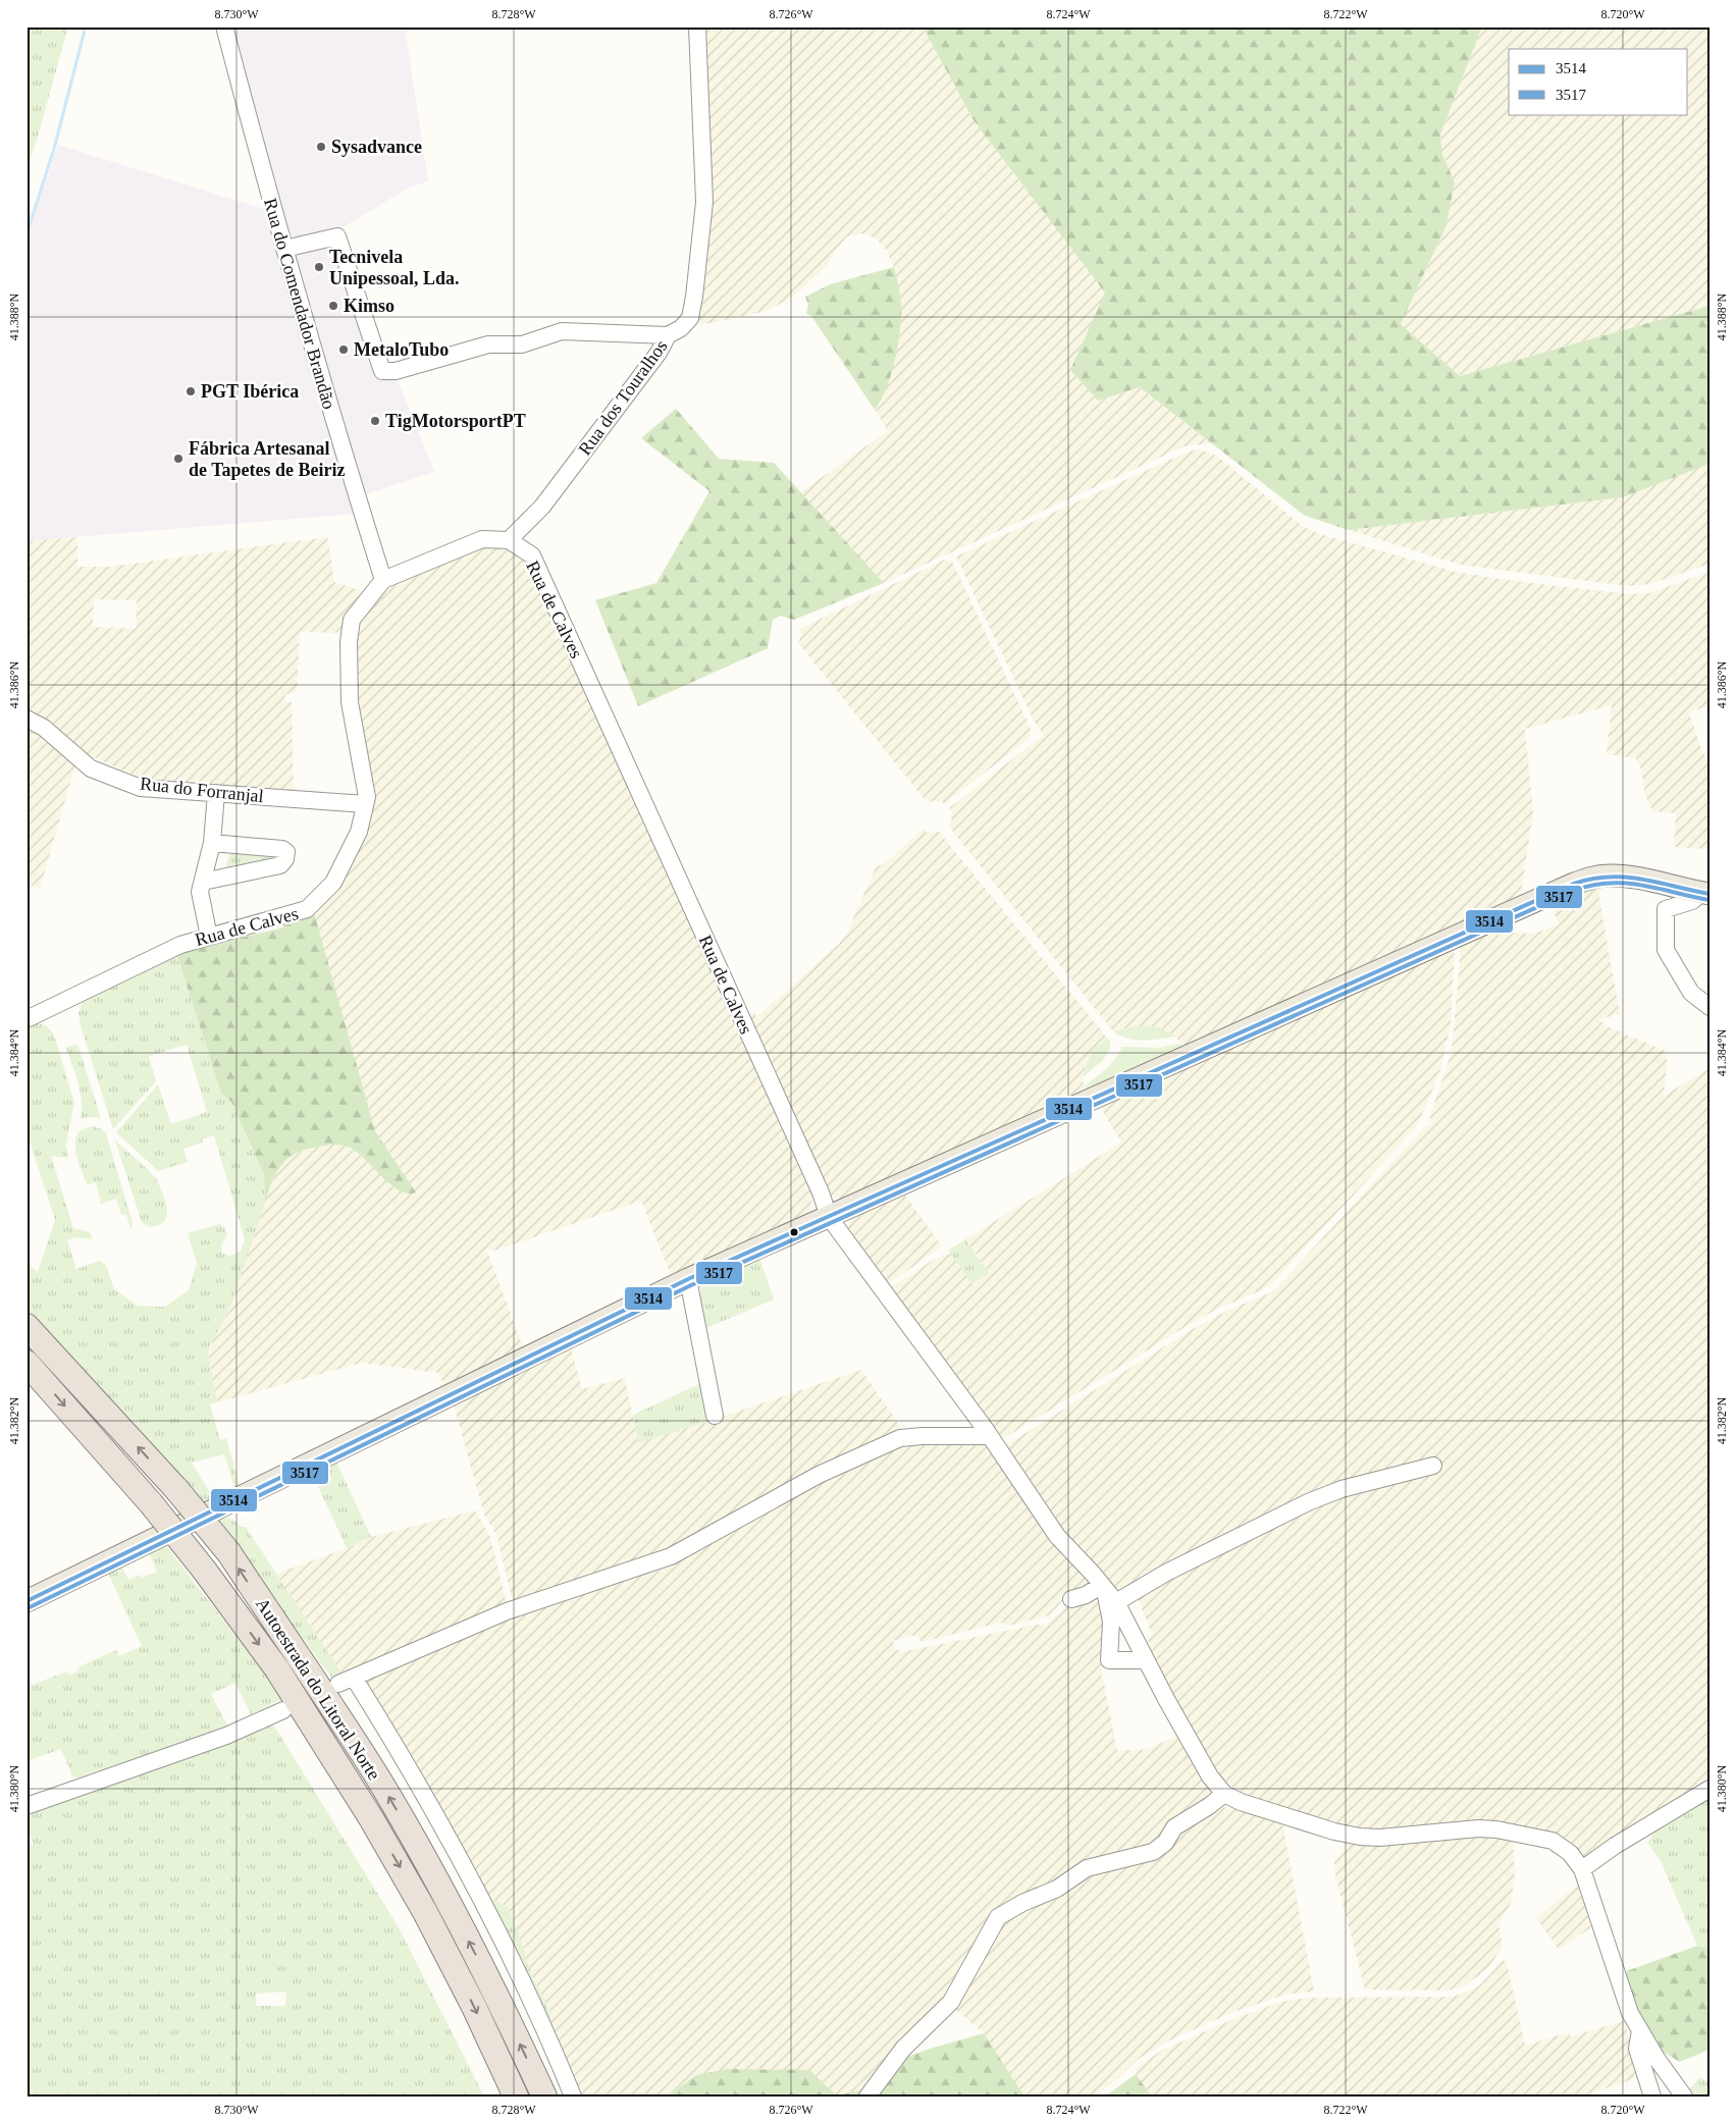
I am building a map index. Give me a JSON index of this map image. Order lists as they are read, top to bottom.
{
  "streets": {
    "highway": ["Autoestrada do Litoral Norte"],
    "street": [
      "Rua do Comendador Brandão",
      "Rua dos Touralhos",
      "Rua de Calves",
      "Rua do Forranjal"
    ]
  },
  "crossings": [
    ["Rua do Comendador Brandão", "Rua de Calves"],
    ["Rua dos Touralhos", "Rua de Calves"],
    ["Rua de Calves", "Rua do Forranjal"]
  ],
  "places": [
    "Sysadvance",
    "Tecnivela Unipessoal, Lda.",
    "Kimso",
    "MetaloTubo",
    "PGT Ibérica",
    "TigMotorsportPT",
    "Fábrica Artesanal de Tapetes de Beiriz"
  ],
  "lines": ["transit line 3514", "transit line 3517"],
  "legend": ["3514", "3517"],
  "coordinates": [
    "8.730°W",
    "8.728°W",
    "8.726°W",
    "8.724°W",
    "8.722°W",
    "8.720°W",
    "41.388°N",
    "41.386°N",
    "41.384°N",
    "41.382°N",
    "41.380°N"
  ]
}
